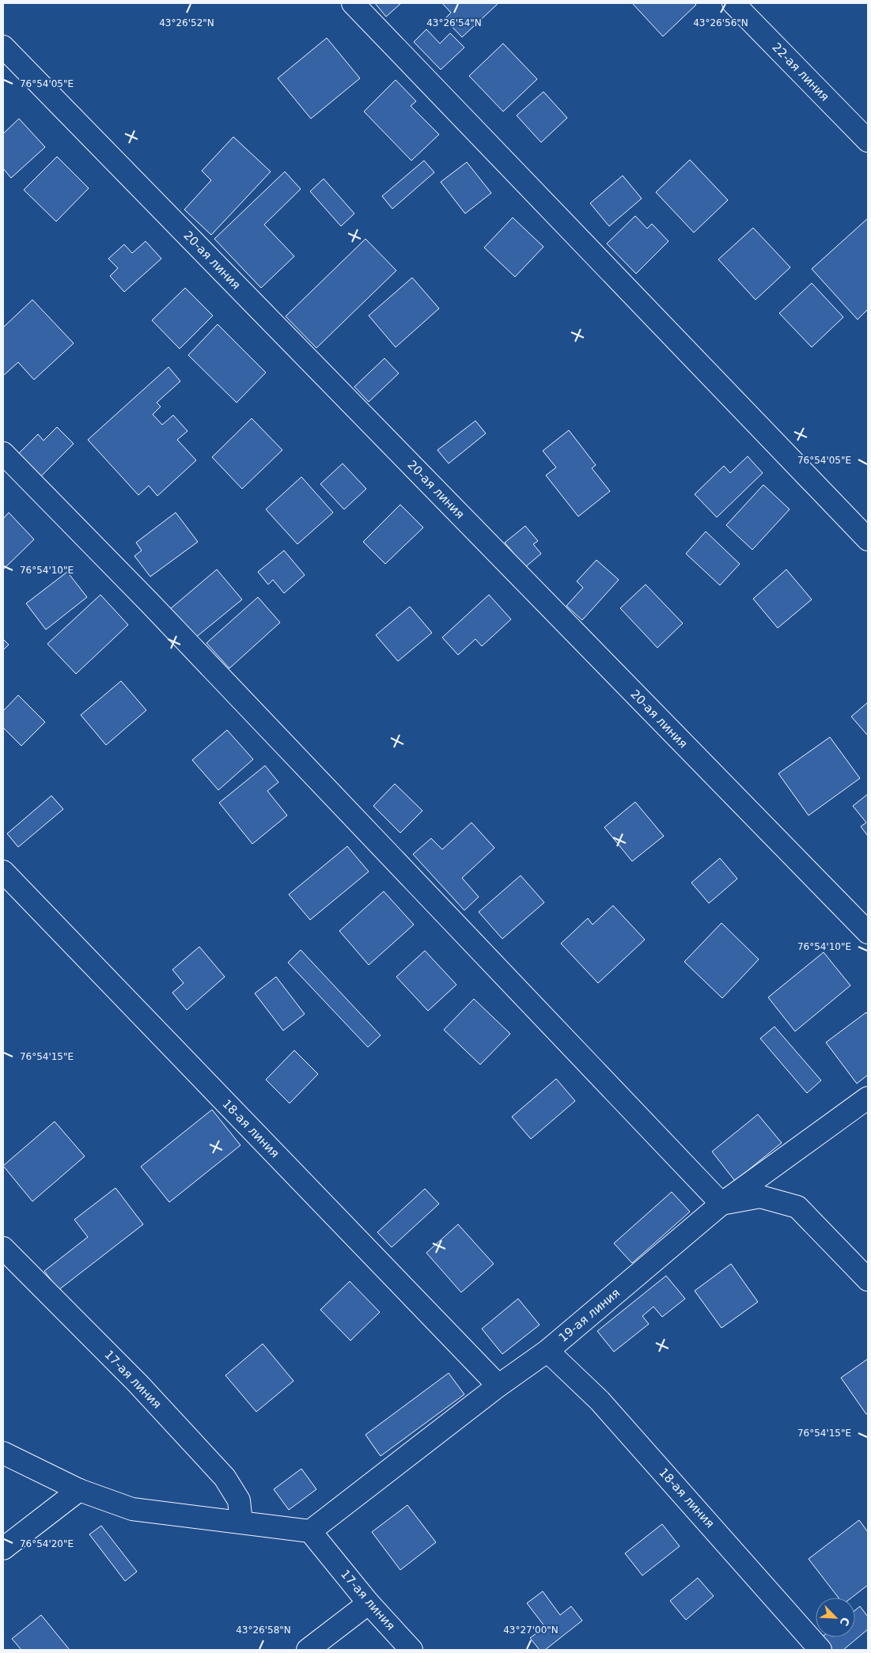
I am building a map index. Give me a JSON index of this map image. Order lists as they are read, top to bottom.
{
  "streets": {
    "street": [
      "22-ая линия",
      "20-ая линия",
      "18-ая линия",
      "19-ая линия",
      "17-ая линия"
    ]
  },
  "crossings": [
    ["18-ая линия", "19-ая линия"],
    ["19-ая линия", "17-ая линия"]
  ],
  "north": "bottom right",
  "coordinates": [
    "43°26'54\"N",
    "43°26'56\"N",
    "43°26'52\"N",
    "76°54'05\"E",
    "76°54'10\"E",
    "76°54'15\"E",
    "76°54'20\"E",
    "43°26'58\"N",
    "43°27'00\"N"
  ]
}
